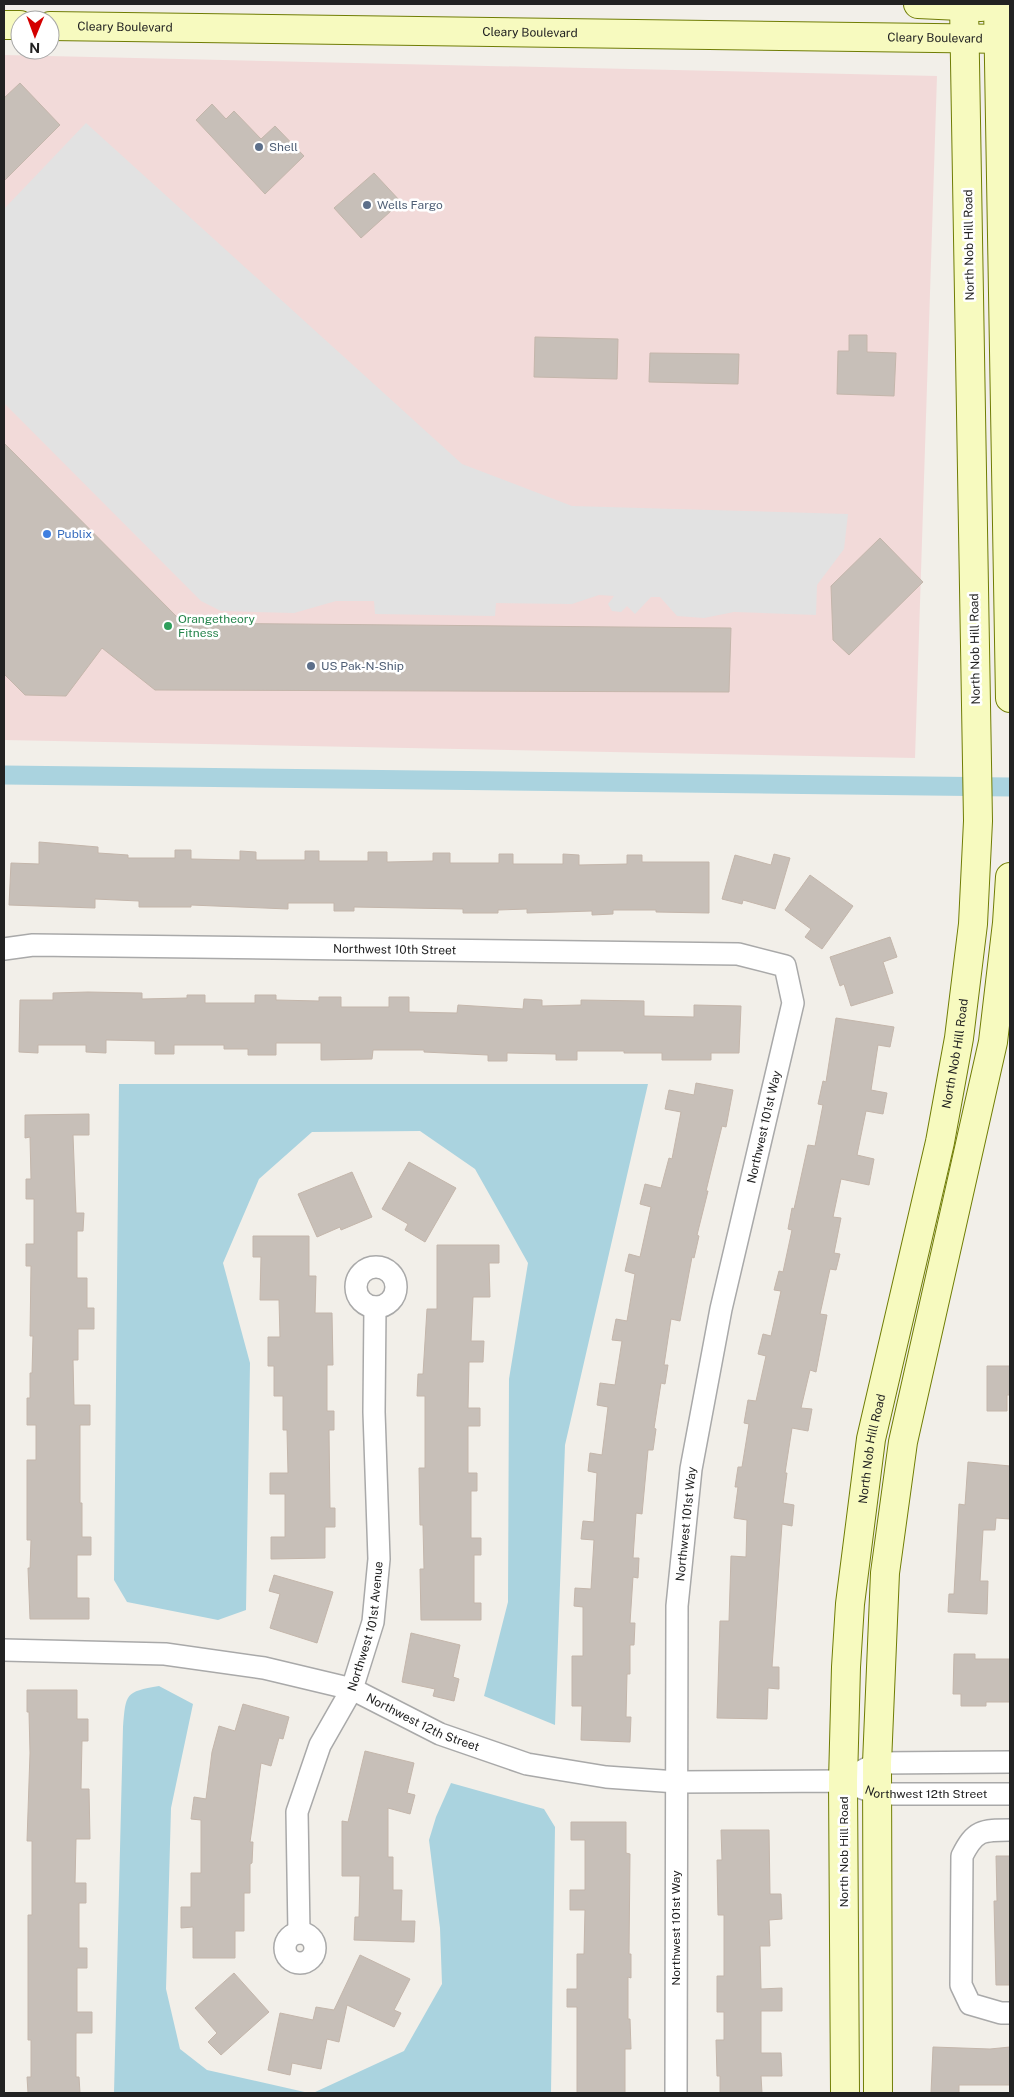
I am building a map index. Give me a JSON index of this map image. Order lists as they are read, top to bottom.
{
  "streets": {
    "main road": ["Cleary Boulevard", "North Nob Hill Road"],
    "street": [
      "Northwest 10th Street",
      "Northwest 101st Way",
      "Northwest 101st Avenue",
      "Northwest 12th Street"
    ]
  },
  "crossings": [
    ["Cleary Boulevard", "North Nob Hill Road"],
    ["North Nob Hill Road", "Northwest 12th Street"],
    ["Northwest 10th Street", "Northwest 101st Way"],
    ["Northwest 101st Way", "Northwest 12th Street"],
    ["Northwest 101st Avenue", "Northwest 12th Street"]
  ],
  "places": [
    "Shell",
    "Wells Fargo",
    "Publix",
    "Orangetheory Fitness",
    "US Pak-N-Ship"
  ],
  "north": "bottom"
}
